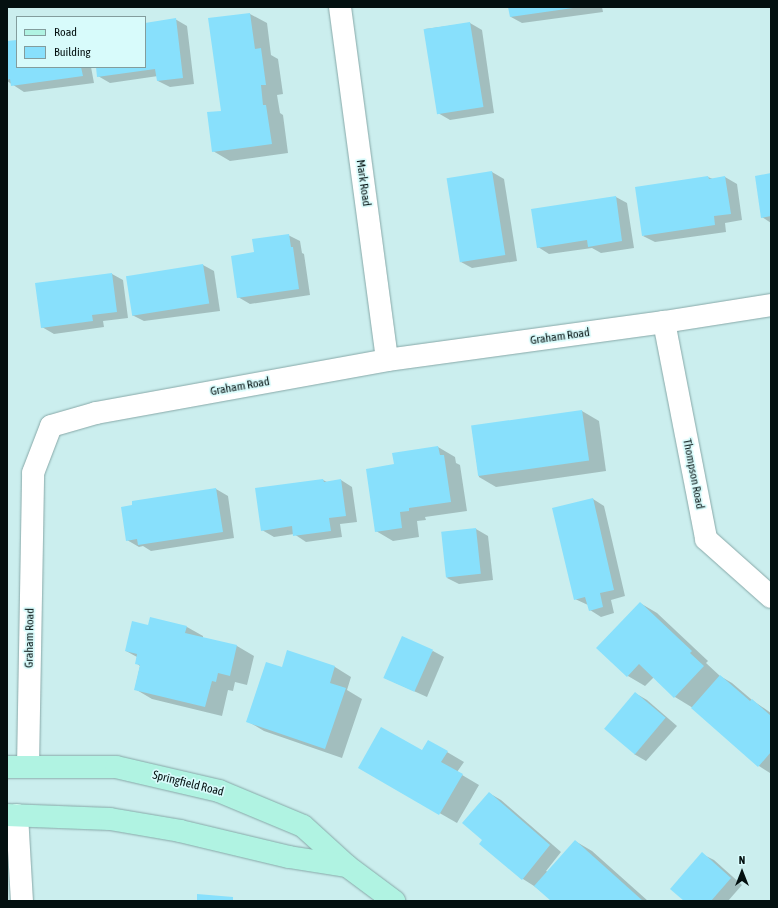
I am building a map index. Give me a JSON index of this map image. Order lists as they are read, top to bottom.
{
  "streets": {
    "main road": ["Springfield Road"],
    "street": ["Mark Road", "Graham Road", "Thompson Road"]
  },
  "crossings": [
    ["Mark Road", "Graham Road"],
    ["Graham Road", "Thompson Road"],
    ["Graham Road", "Springfield Road"]
  ],
  "legend": ["Road", "Building"],
  "north": "top"
}
